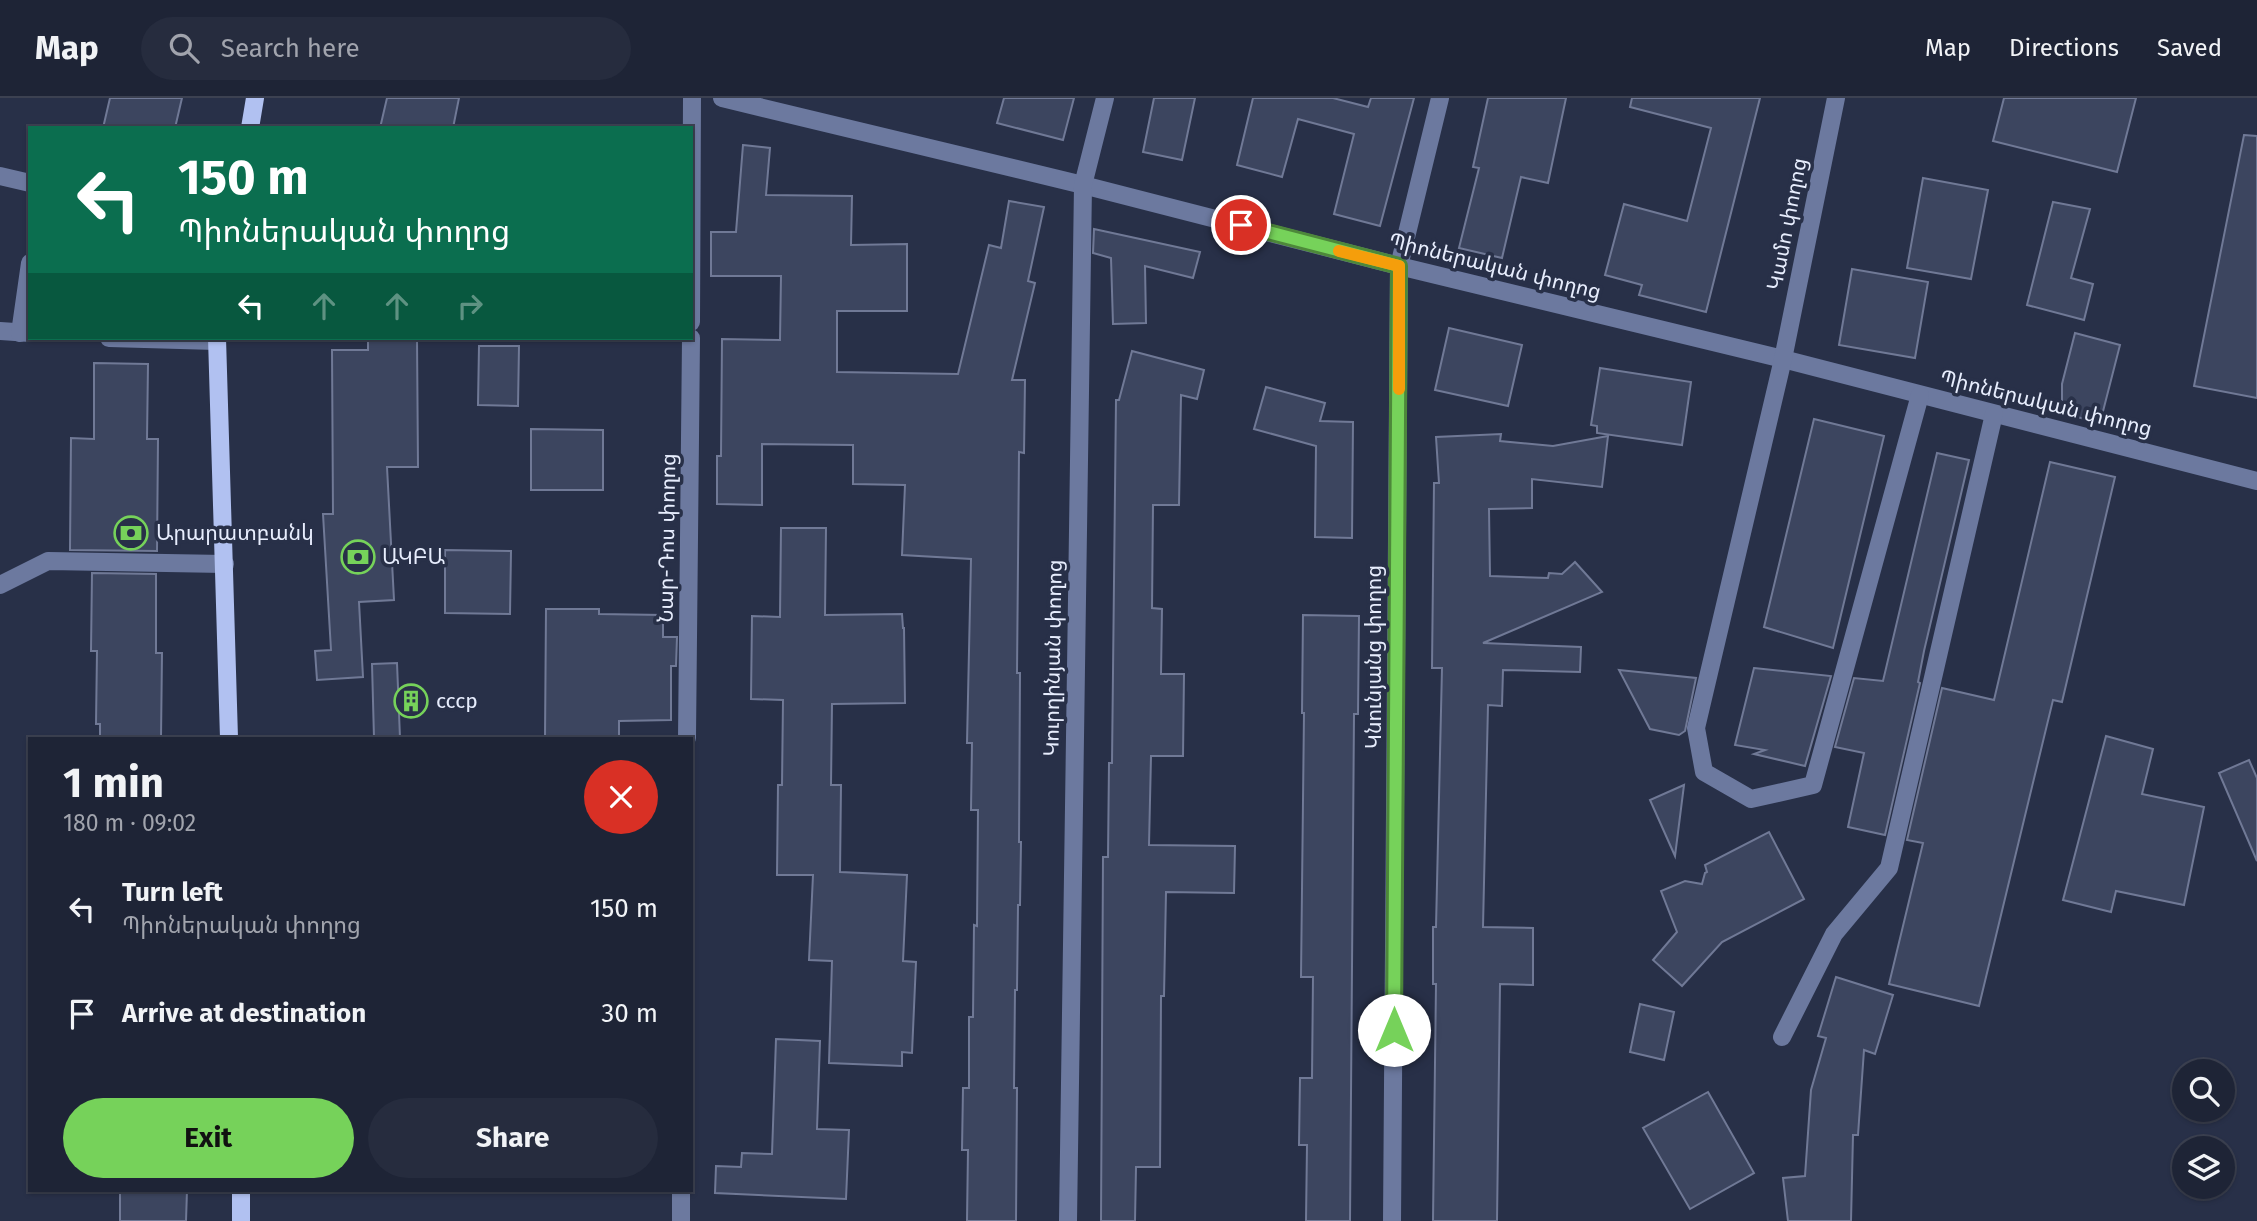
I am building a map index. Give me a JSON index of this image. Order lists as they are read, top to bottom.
{
  "streets": {
    "street": [
      "Կամո փողոց",
      "Պիոներական փողոց",
      "Նար-Դոս փողոց",
      "Կնունյանց փողոց",
      "Կուրղինյան փողոց"
    ]
  },
  "crossings": [
    ["Կամո փողոց", "Պիոներական փողոց"],
    ["Պիոներական փողոց", "Կնունյանց փողոց"],
    ["Պիոներական փողոց", "Կուրղինյան փողոց"]
  ],
  "places": {
    "bank": ["Արարատբանկ", "ԱԿԲԱ"],
    "building": ["ссср"]
  },
  "page": {
    "header": "Map",
    "search": "Search here",
    "nav": ["Map", "Directions", "Saved"],
    "turn": ["150 m", "Պիոներական փողոց"],
    "heading": ["1 min", "180 m · 09:02"],
    "list": [
      {
        "name": "Turn left",
        "note": "Պիոներական փողոց",
        "value": "150 m"
      },
      {
        "name": "Arrive at destination",
        "value": "30 m"
      }
    ],
    "buttons": ["Exit", "Share"]
  }
}
